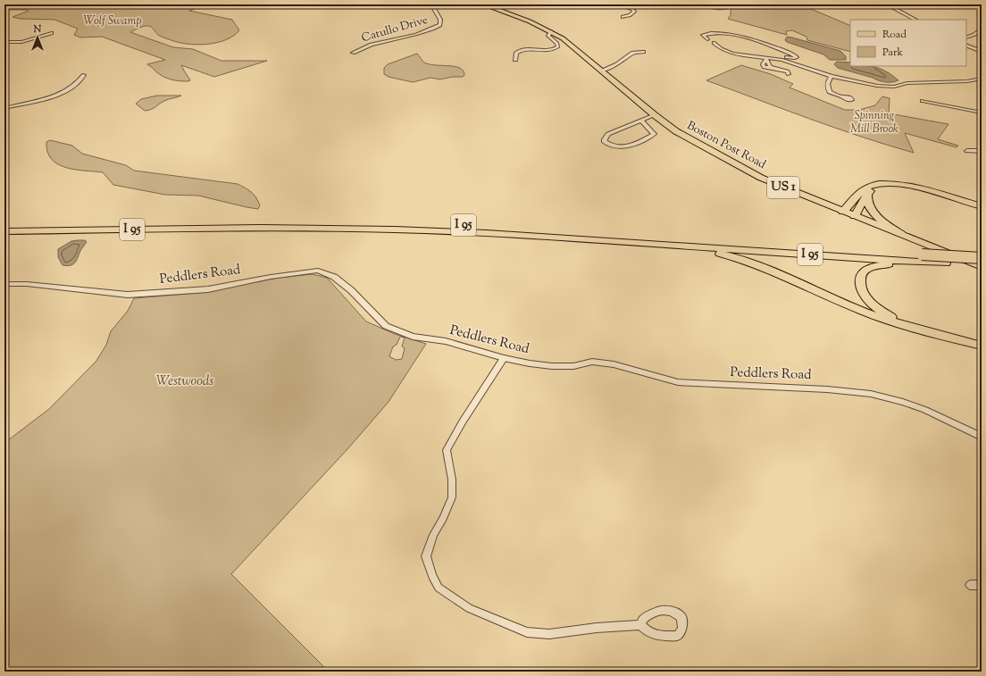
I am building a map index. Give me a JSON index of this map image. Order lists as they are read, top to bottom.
{
  "streets": {
    "highway": ["I 95"],
    "main road": ["Boston Post Road", "US 1"],
    "street": ["Catullo Drive", "Peddlers Road"]
  },
  "crossings": [
    ["Boston Post Road", "I 95"]
  ],
  "parks": ["Wolf Swamp", "Spinning Mill Brook", "Westwoods"],
  "legend": ["Road", "Park"],
  "north": "top"
}
